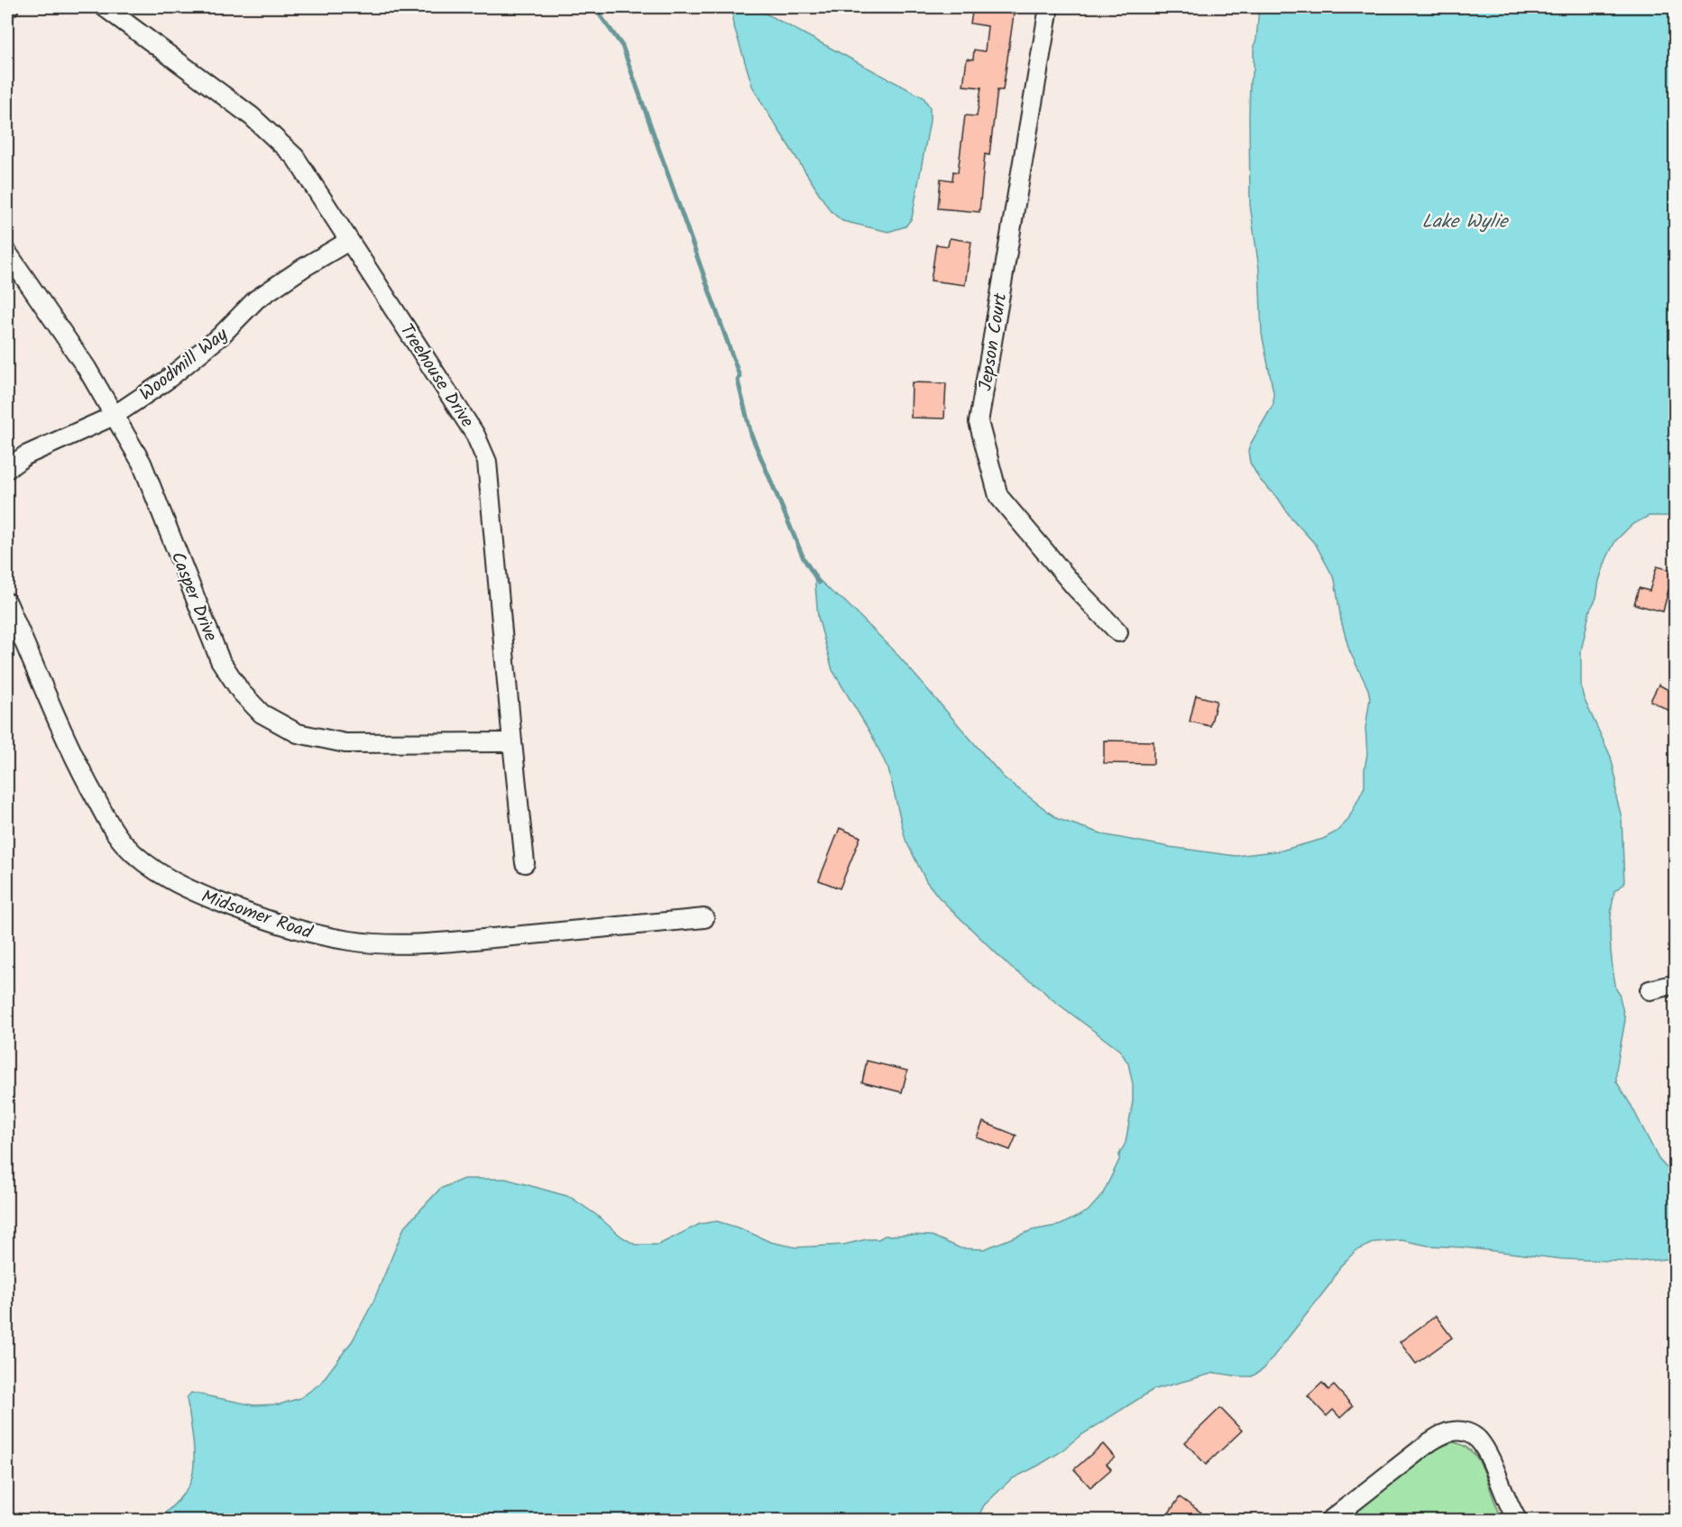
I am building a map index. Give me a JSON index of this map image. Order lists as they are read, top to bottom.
{
  "streets": {
    "street": [
      "Jepson Court",
      "Woodmill Way",
      "Treehouse Drive",
      "Casper Drive",
      "Midsomer Road"
    ]
  },
  "crossings": [
    ["Woodmill Way", "Treehouse Drive"],
    ["Woodmill Way", "Casper Drive"],
    ["Treehouse Drive", "Casper Drive"]
  ],
  "water": ["Lake Wylie"]
}
